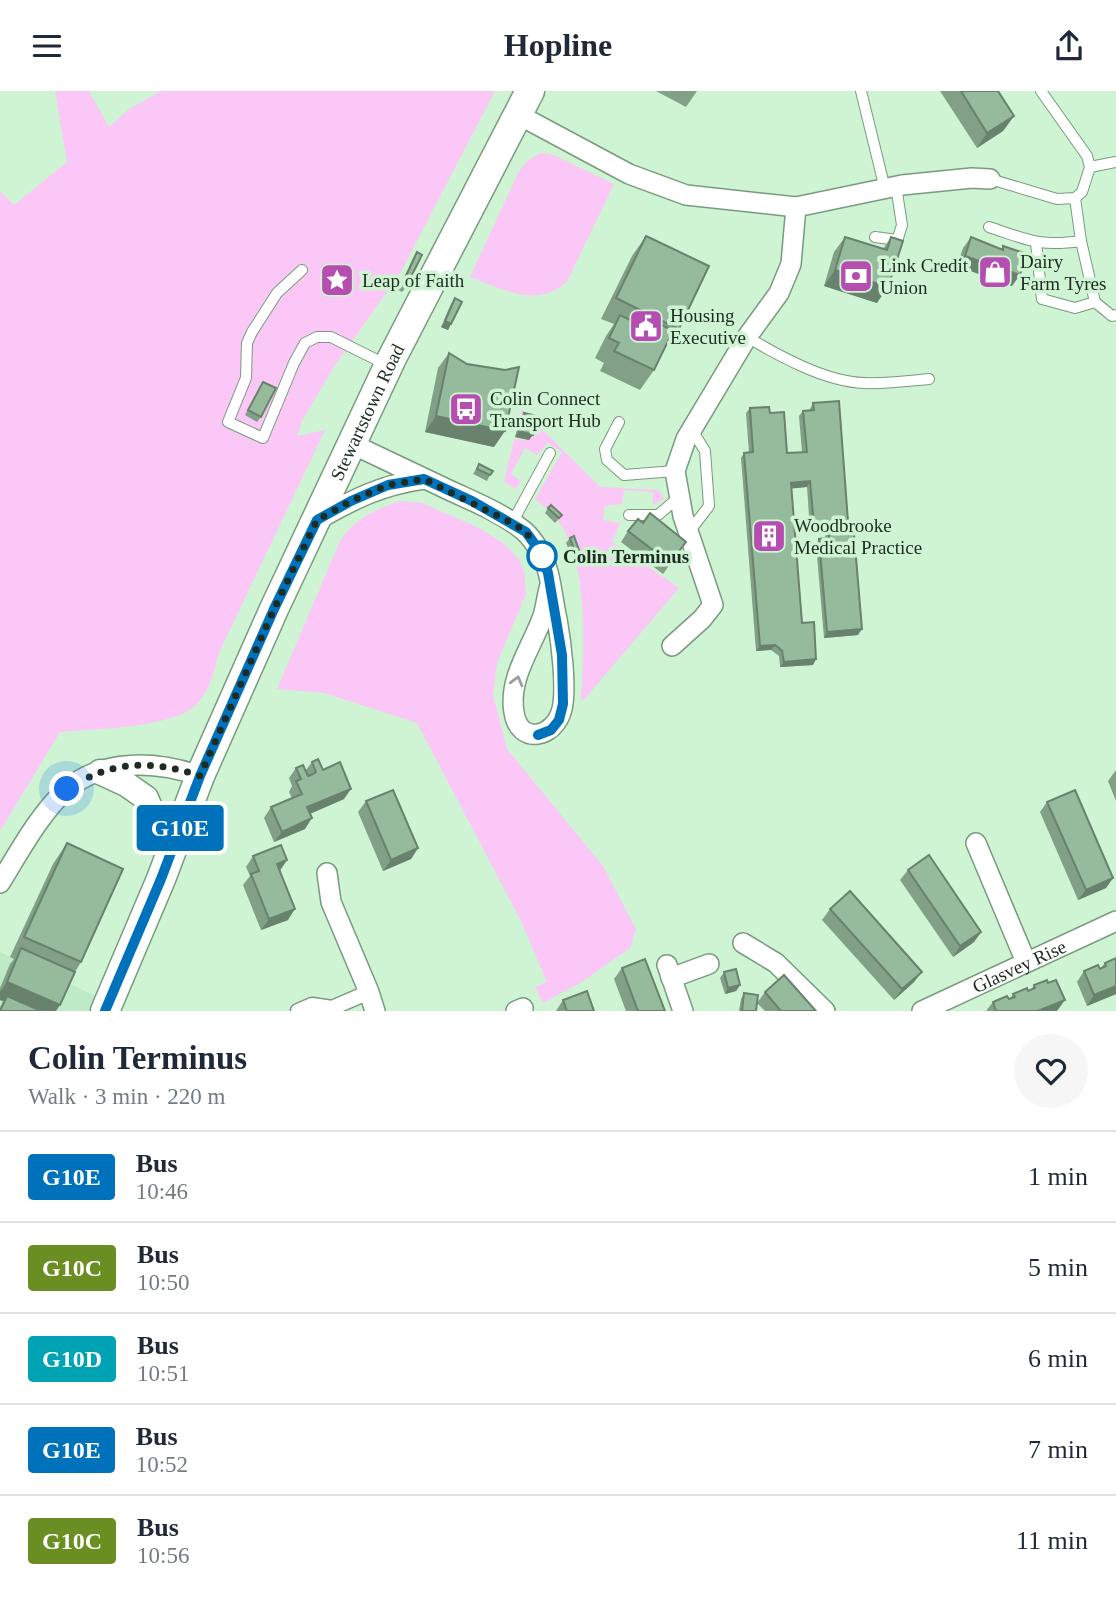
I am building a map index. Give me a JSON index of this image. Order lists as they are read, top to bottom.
{
  "streets": {
    "main road": ["Stewartstown Road"],
    "street": ["Glasvey Rise"]
  },
  "places": {
    "shop": ["Dairy Farm Tyres"],
    "bank": ["Link Credit Union"],
    "place": ["Leap of Faith"],
    "public building": ["Housing Executive"],
    "bus stop": ["Colin Connect Transport Hub"],
    "building": ["Woodbrooke Medical Practice"],
    "other": ["Colin Terminus"]
  },
  "lines": ["bus line G10E"],
  "page": {
    "header": "Hopline",
    "on_map": "G10E",
    "heading": ["Colin Terminus", "Walk · 3 min · 220 m"],
    "list": [
      {
        "mark": "G10E",
        "name": "Bus",
        "note": "10:46",
        "value": "1 min"
      },
      {
        "mark": "G10C",
        "name": "Bus",
        "note": "10:50",
        "value": "5 min"
      },
      {
        "mark": "G10D",
        "name": "Bus",
        "note": "10:51",
        "value": "6 min"
      },
      {
        "mark": "G10E",
        "name": "Bus",
        "note": "10:52",
        "value": "7 min"
      },
      {
        "mark": "G10C",
        "name": "Bus",
        "note": "10:56",
        "value": "11 min"
      }
    ]
  }
}
